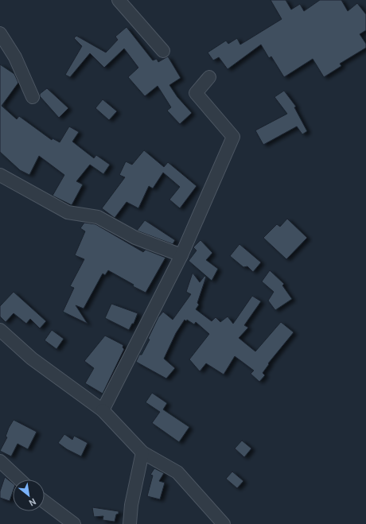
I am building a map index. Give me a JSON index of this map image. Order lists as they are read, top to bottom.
{
  "north": "bottom right"
}
